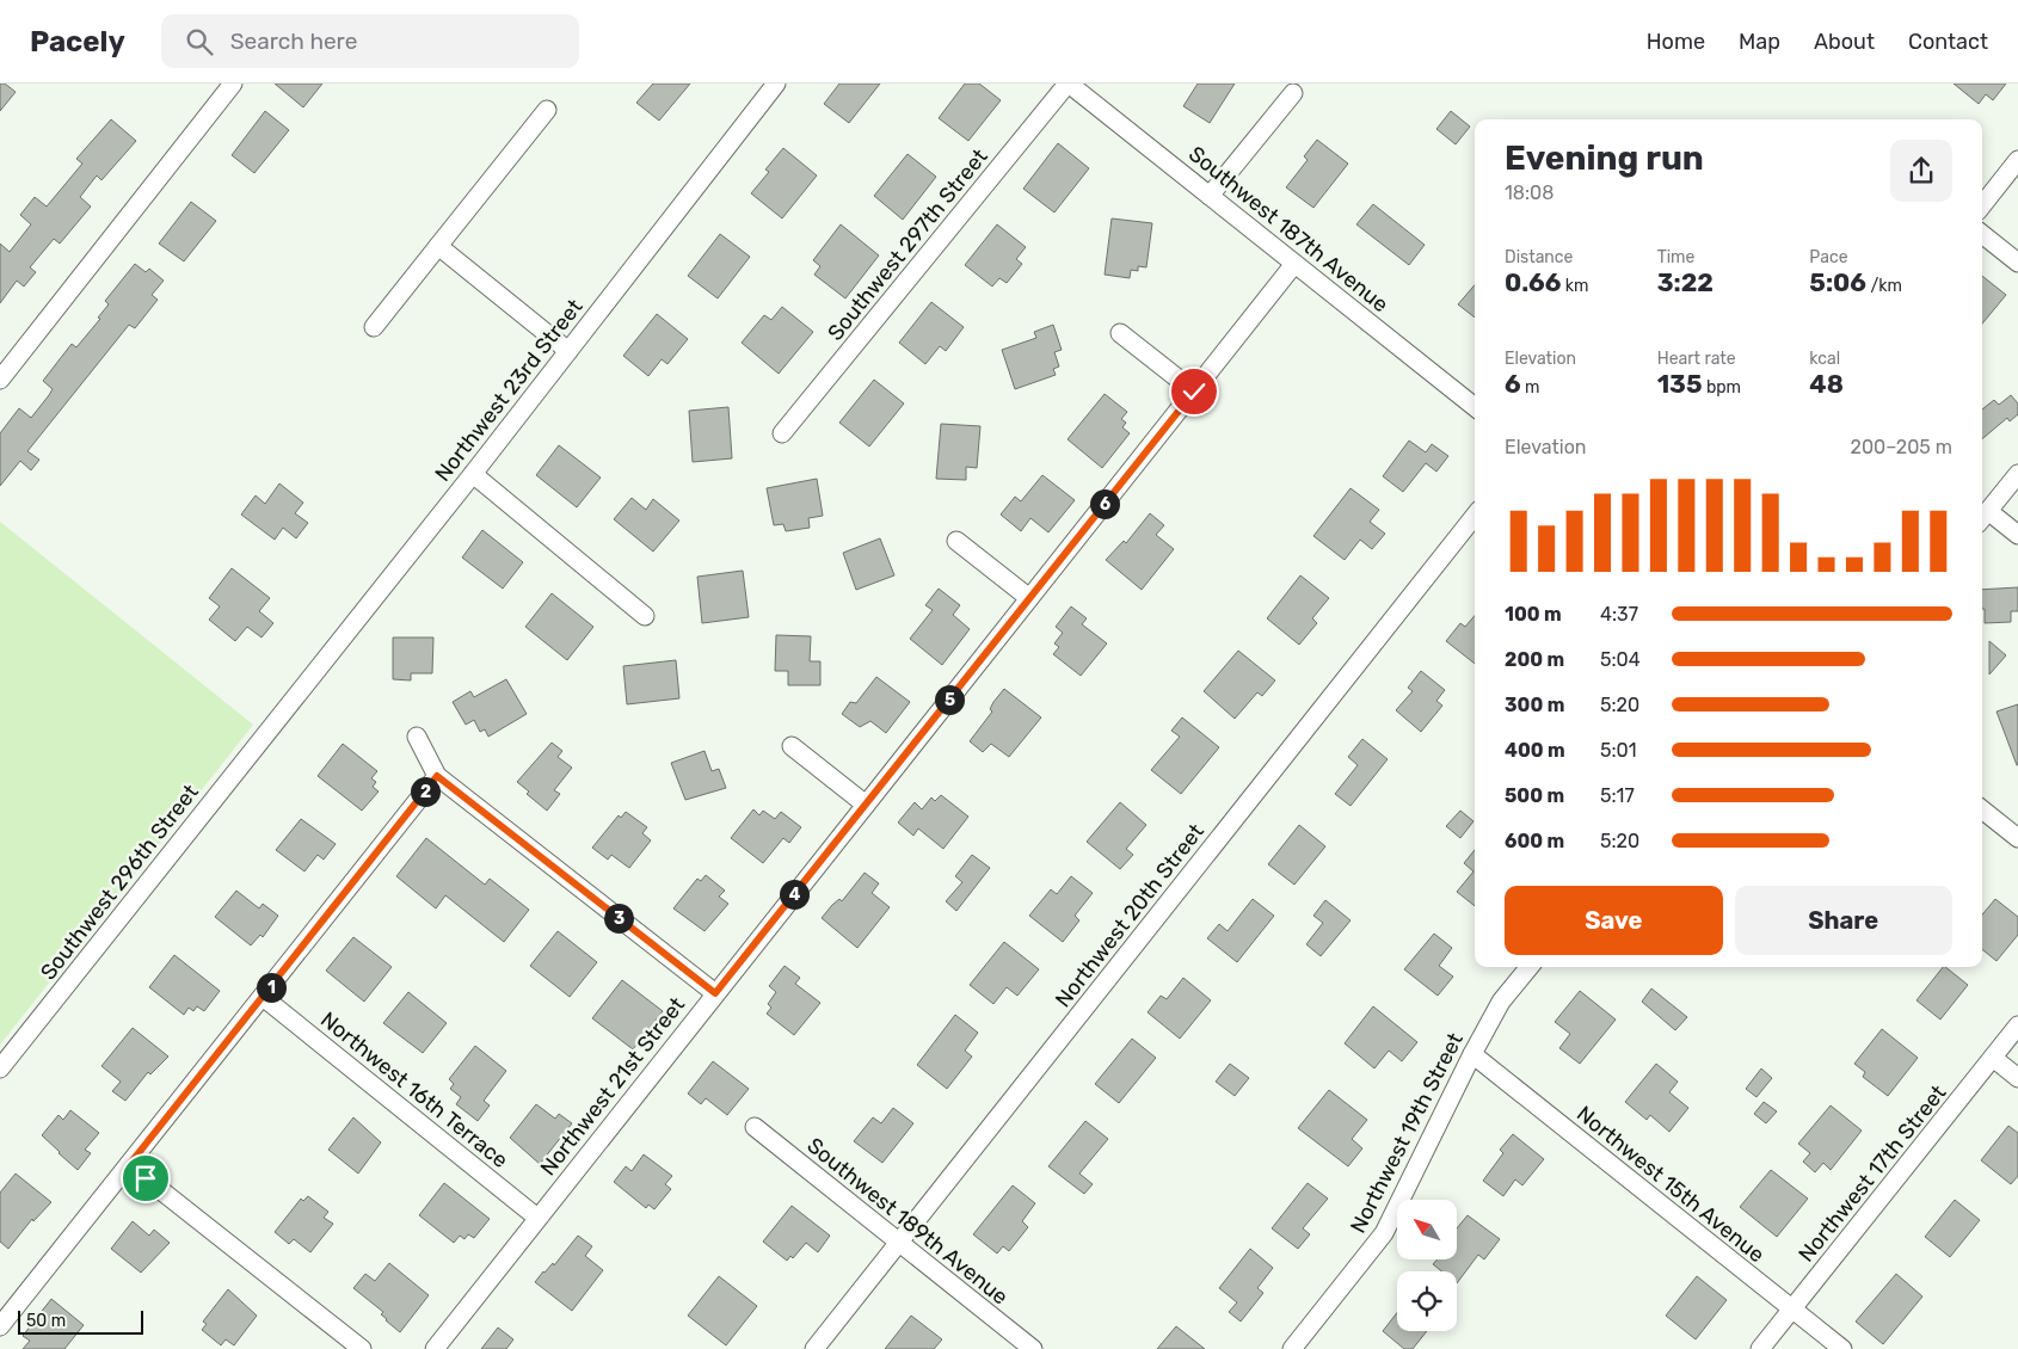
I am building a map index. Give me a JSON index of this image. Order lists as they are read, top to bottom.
{
  "streets": {
    "street": [
      "Southwest 187th Avenue",
      "Southwest 297th Street",
      "Northwest 23rd Street",
      "Southwest 296th Street",
      "Northwest 20th Street",
      "Northwest 21st Street",
      "Northwest 16th Terrace",
      "Northwest 19th Street",
      "Northwest 17th Street",
      "Northwest 15th Avenue",
      "Southwest 189th Avenue"
    ]
  },
  "crossings": [
    ["Southwest 187th Avenue", "Southwest 297th Street"],
    ["Southwest 187th Avenue", "Northwest 21st Street"],
    ["Northwest 23rd Street", "Southwest 296th Street"],
    ["Northwest 20th Street", "Southwest 189th Avenue"],
    ["Northwest 21st Street", "Northwest 16th Terrace"],
    ["Northwest 19th Street", "Northwest 15th Avenue"],
    ["Northwest 17th Street", "Northwest 15th Avenue"]
  ],
  "scale_bar": "50 m",
  "north": "top left",
  "page": {
    "header": "Pacely",
    "search": "Search here",
    "nav": [
      "Home",
      "Map",
      "About",
      "Contact"
    ],
    "heading": ["Evening run", "18:08"],
    "stats": [
      ["Distance", "0.66 km"],
      ["Time", "3:22"],
      ["Pace", "5:06 /km"],
      ["Elevation", "6 m"],
      ["Heart rate", "135 bpm"],
      ["kcal", "48"]
    ],
    "chart": ["Elevation", "200–205 m"],
    "pins": [
      "6",
      "5",
      "2",
      "4",
      "3",
      "1"
    ],
    "list": [
      {
        "name": "100 m",
        "note": "4:37"
      },
      {
        "name": "200 m",
        "note": "5:04"
      },
      {
        "name": "300 m",
        "note": "5:20"
      },
      {
        "name": "400 m",
        "note": "5:01"
      },
      {
        "name": "500 m",
        "note": "5:17"
      },
      {
        "name": "600 m",
        "note": "5:20"
      }
    ],
    "buttons": ["Save", "Share"],
    "scale": "50 m"
  }
}
